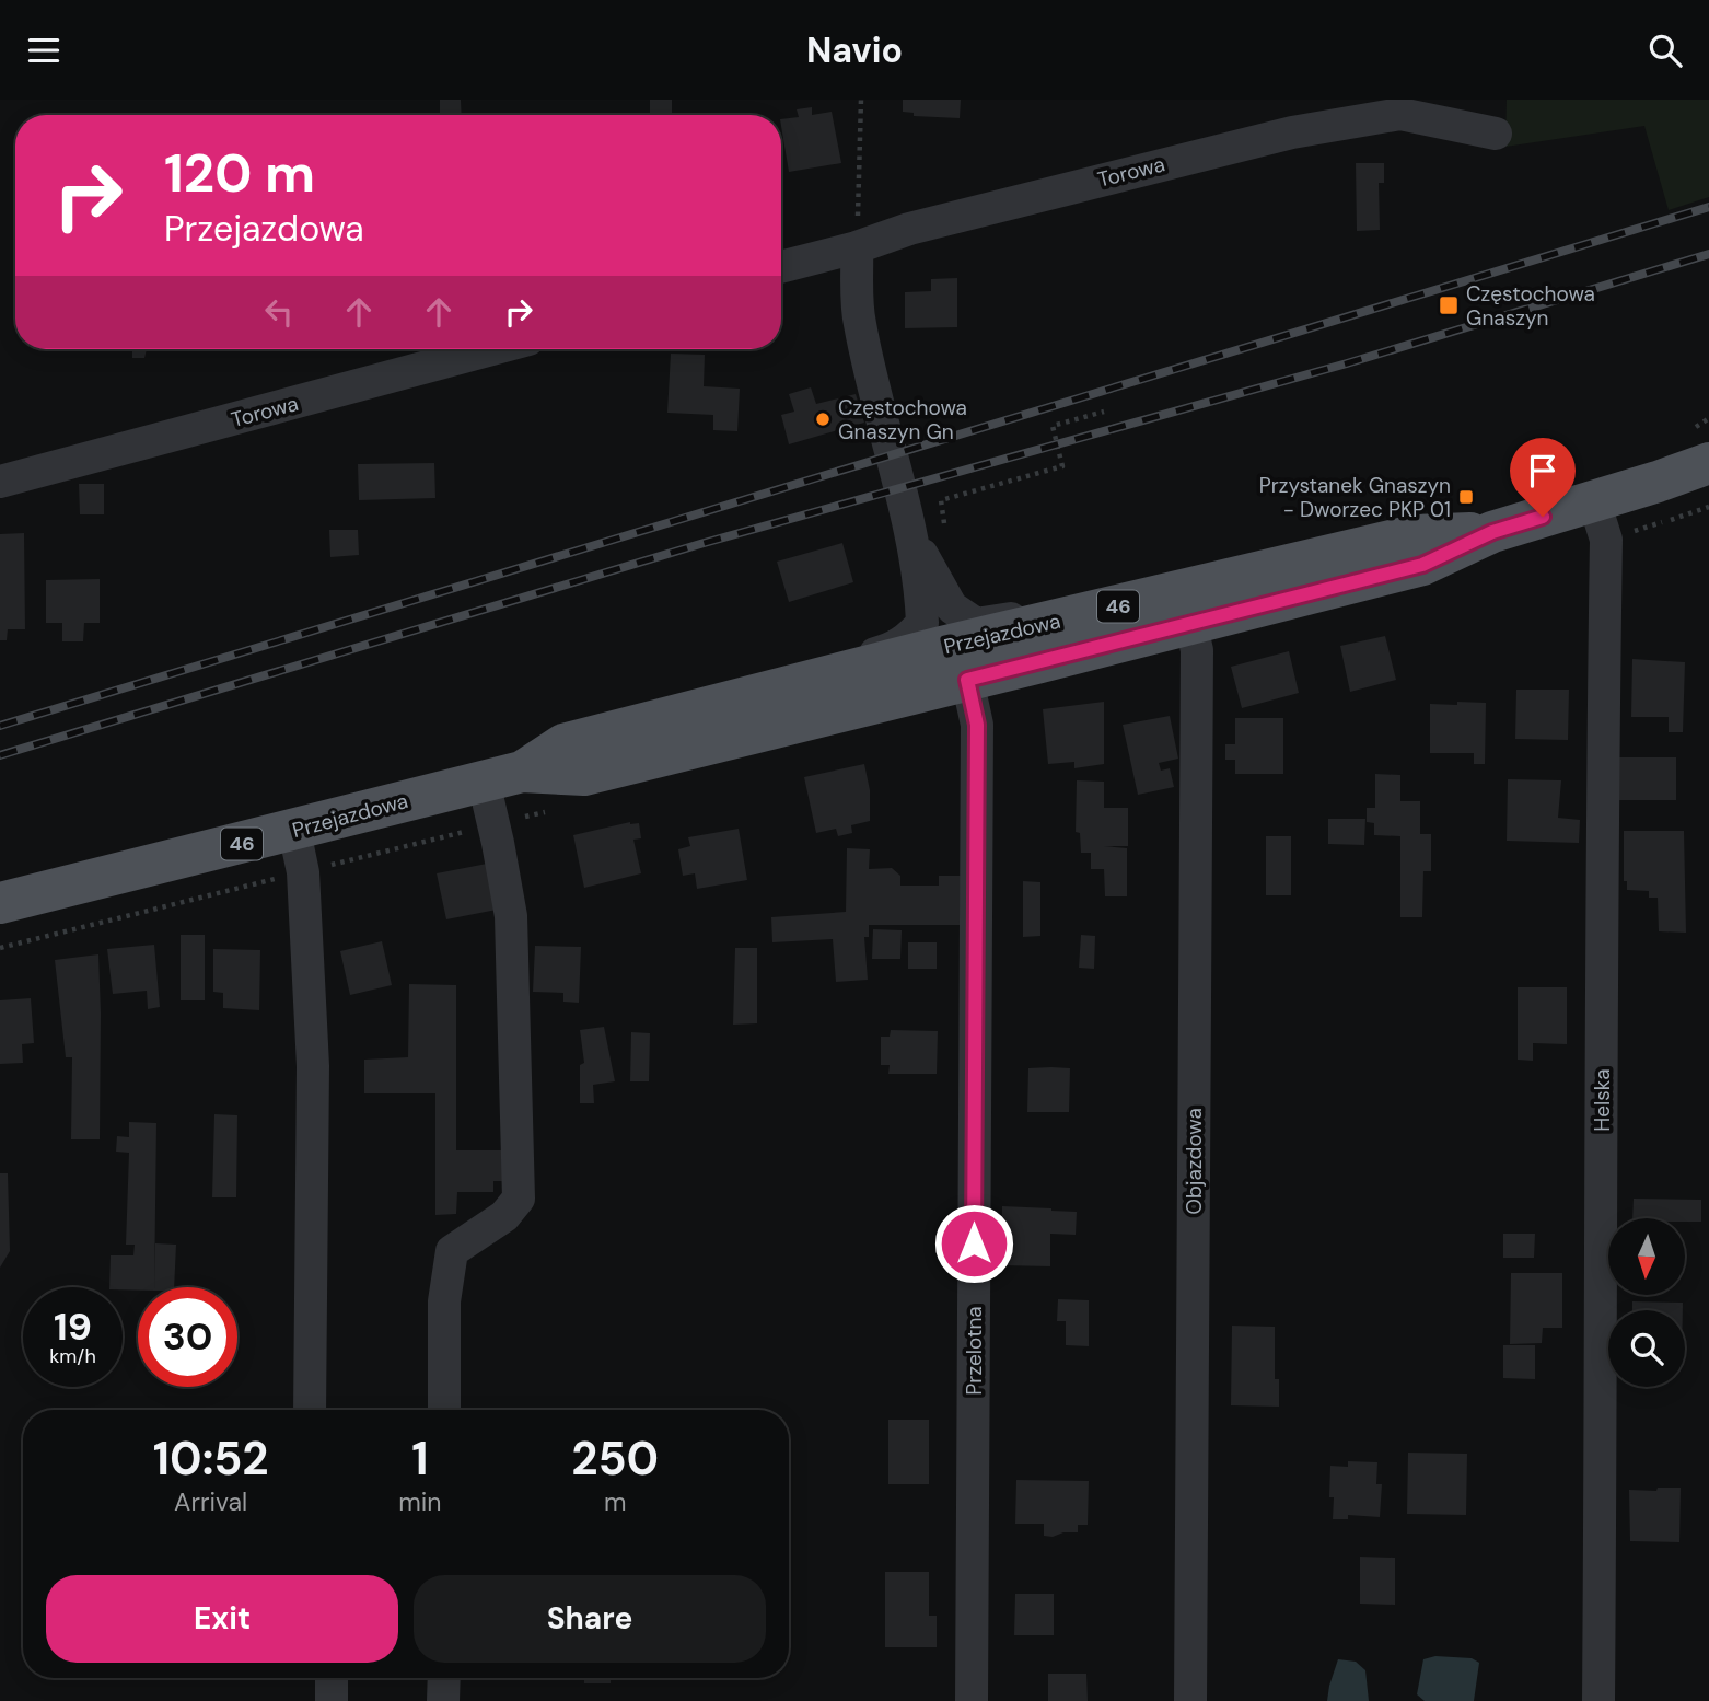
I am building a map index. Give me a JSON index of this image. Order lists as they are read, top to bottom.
{
  "streets": {
    "main road": ["46", "Przejazdowa"],
    "street": [
      "Torowa",
      "Helska",
      "Objazdowa",
      "Przelotna"
    ]
  },
  "crossings": [
    ["Przejazdowa", "Helska"],
    ["Przejazdowa", "Objazdowa"],
    ["Przejazdowa", "Przelotna"]
  ],
  "places": {
    "transit": ["Częstochowa Gnaszyn", "Przystanek Gnaszyn - Dworzec PKP 01"],
    "other": ["Częstochowa Gnaszyn Gn"]
  },
  "north": "bottom",
  "page": {
    "header": "Navio",
    "turn": ["120 m", "Przejazdowa"],
    "speed": "19 km/h",
    "limit": "30",
    "eta": [
      "10:52",
      "Arrival",
      "1",
      "min",
      "250",
      "m"
    ],
    "buttons": ["Exit", "Share"]
  }
}
